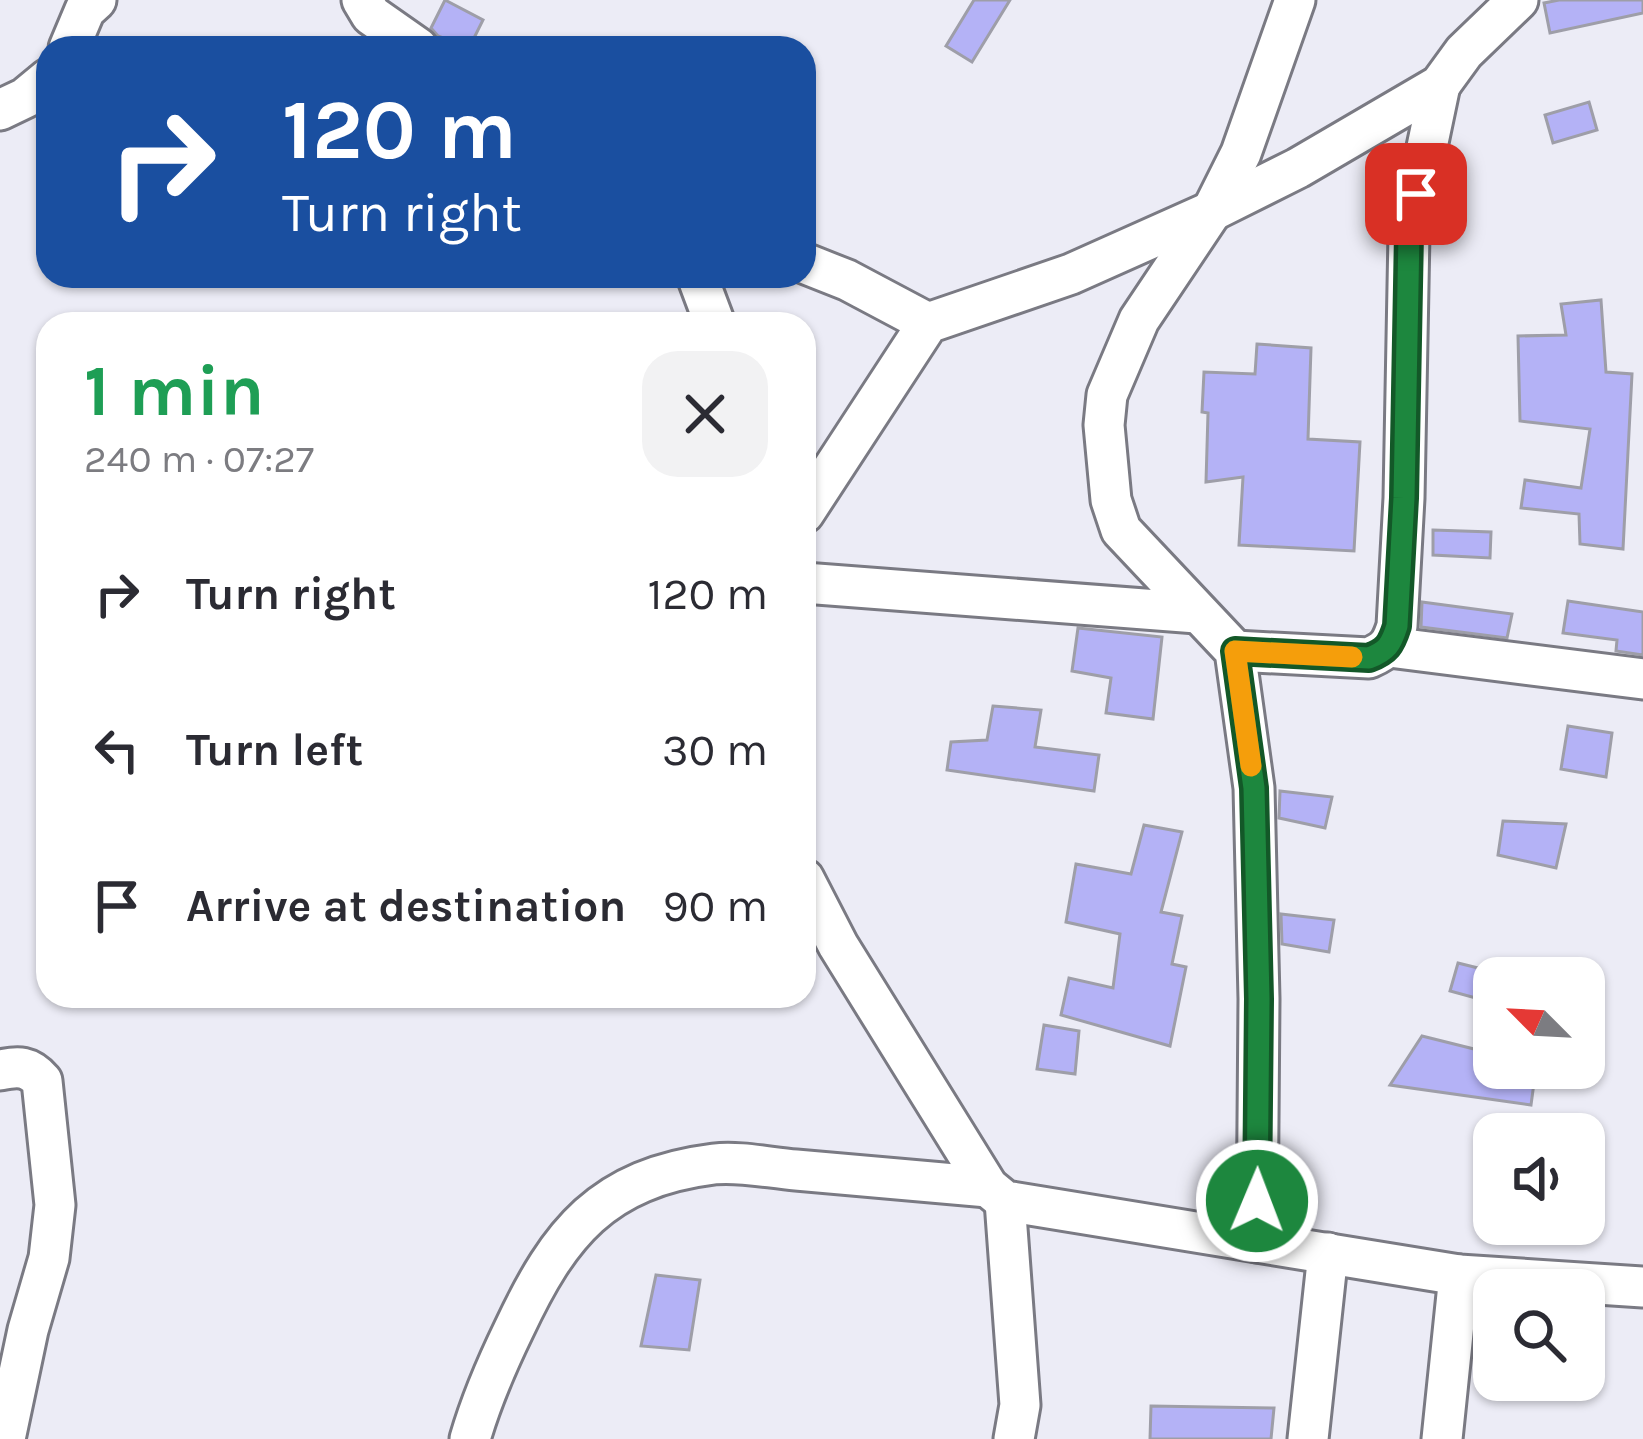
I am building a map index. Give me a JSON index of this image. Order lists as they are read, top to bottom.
{
  "north": "top left",
  "page": {
    "turn": ["120 m", "Turn right"],
    "heading": ["1 min", "240 m · 07:27"],
    "list": [
      {
        "name": "Turn right",
        "value": "120 m"
      },
      {
        "name": "Turn left",
        "value": "30 m"
      },
      {
        "name": "Arrive at destination",
        "value": "90 m"
      }
    ]
  }
}
